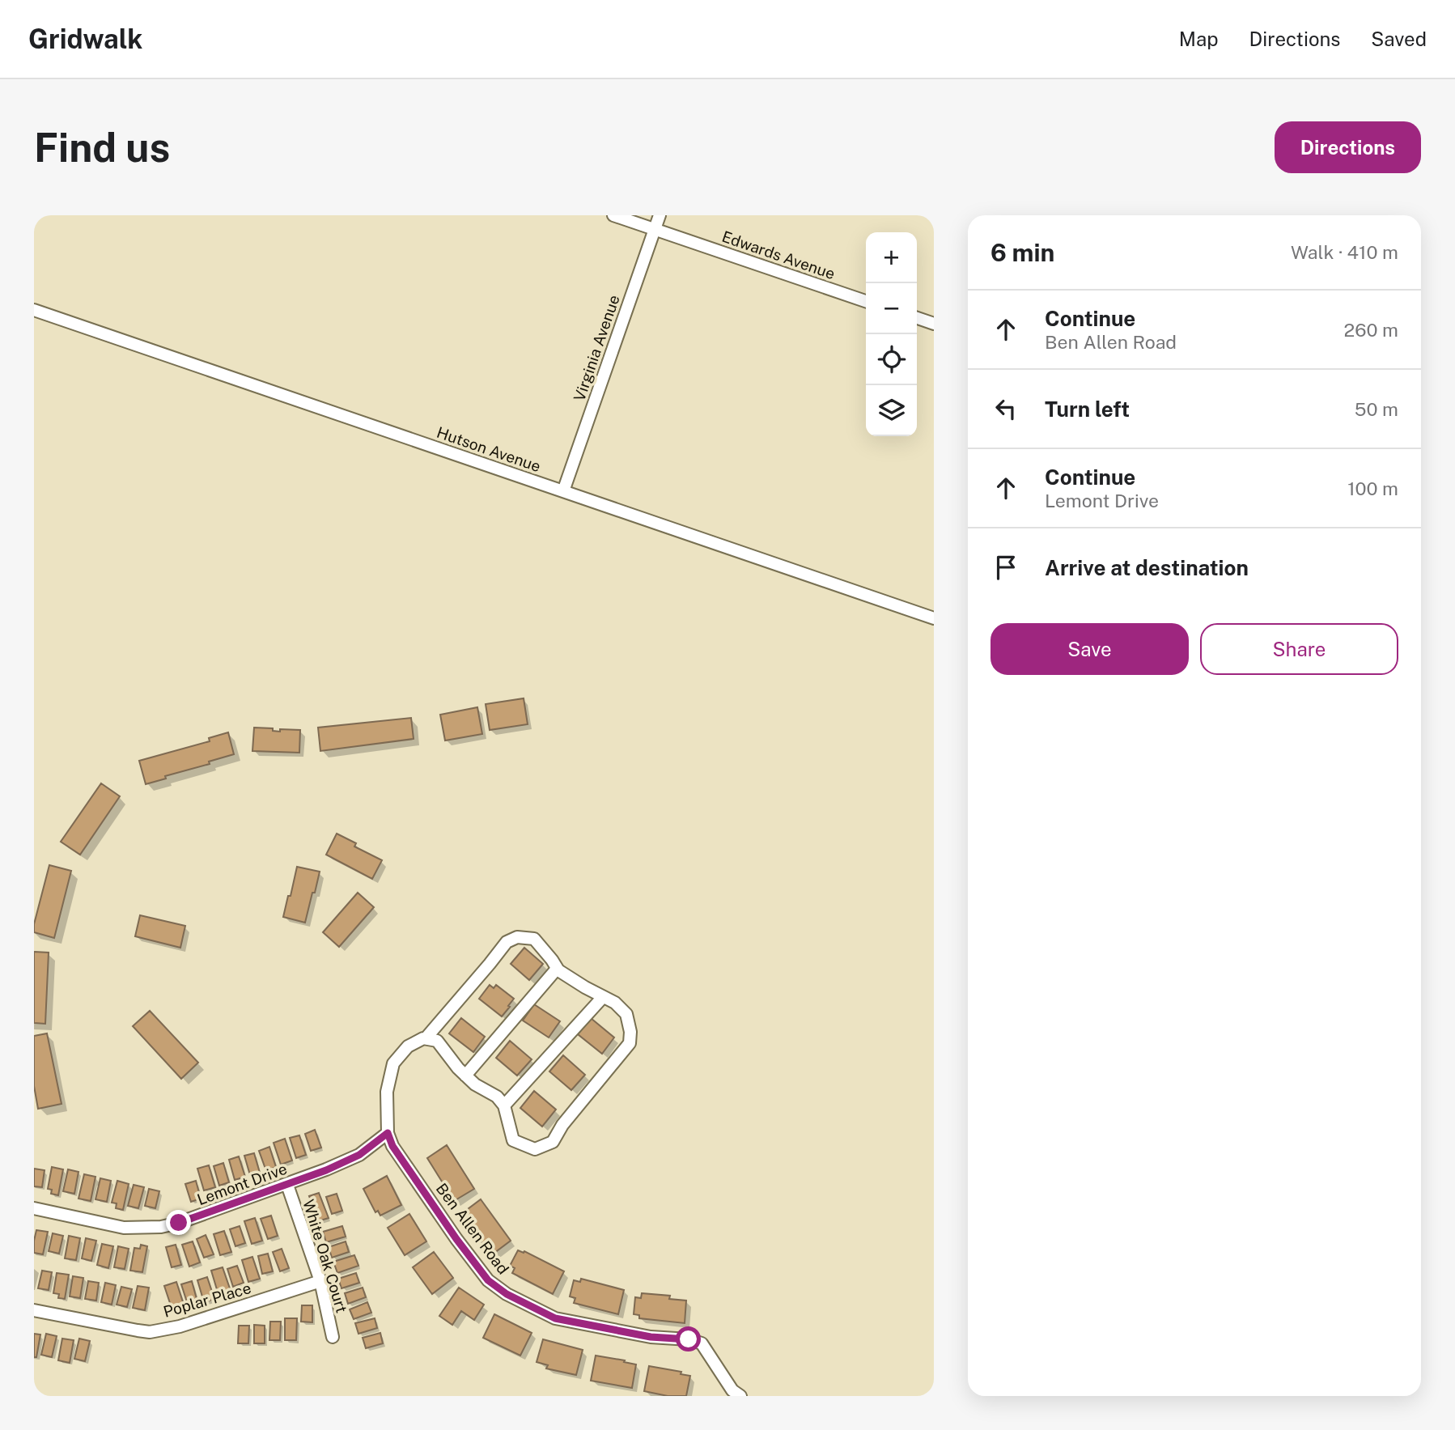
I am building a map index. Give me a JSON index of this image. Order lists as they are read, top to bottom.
{
  "streets": {
    "street": [
      "Edwards Avenue",
      "Virginia Avenue",
      "Hutson Avenue",
      "Lemont Drive",
      "Ben Allen Road",
      "White Oak Court",
      "Poplar Place"
    ]
  },
  "crossings": [
    ["Edwards Avenue", "Virginia Avenue"],
    ["Virginia Avenue", "Hutson Avenue"],
    ["Lemont Drive", "Ben Allen Road"],
    ["Lemont Drive", "White Oak Court"],
    ["White Oak Court", "Poplar Place"]
  ],
  "page": {
    "header": "Gridwalk",
    "nav": ["Map", "Directions", "Saved"],
    "buttons": [
      "Directions",
      ["Save", "Share"]
    ],
    "title": "Find us",
    "heading": ["6 min", "Walk · 410 m"],
    "map_buttons": ["+", "−"],
    "list": [
      ["Continue", "Ben Allen Road", "260 m"],
      ["Turn left", "50 m"],
      ["Continue", "Lemont Drive", "100 m"],
      "Arrive at destination"
    ]
  }
}
